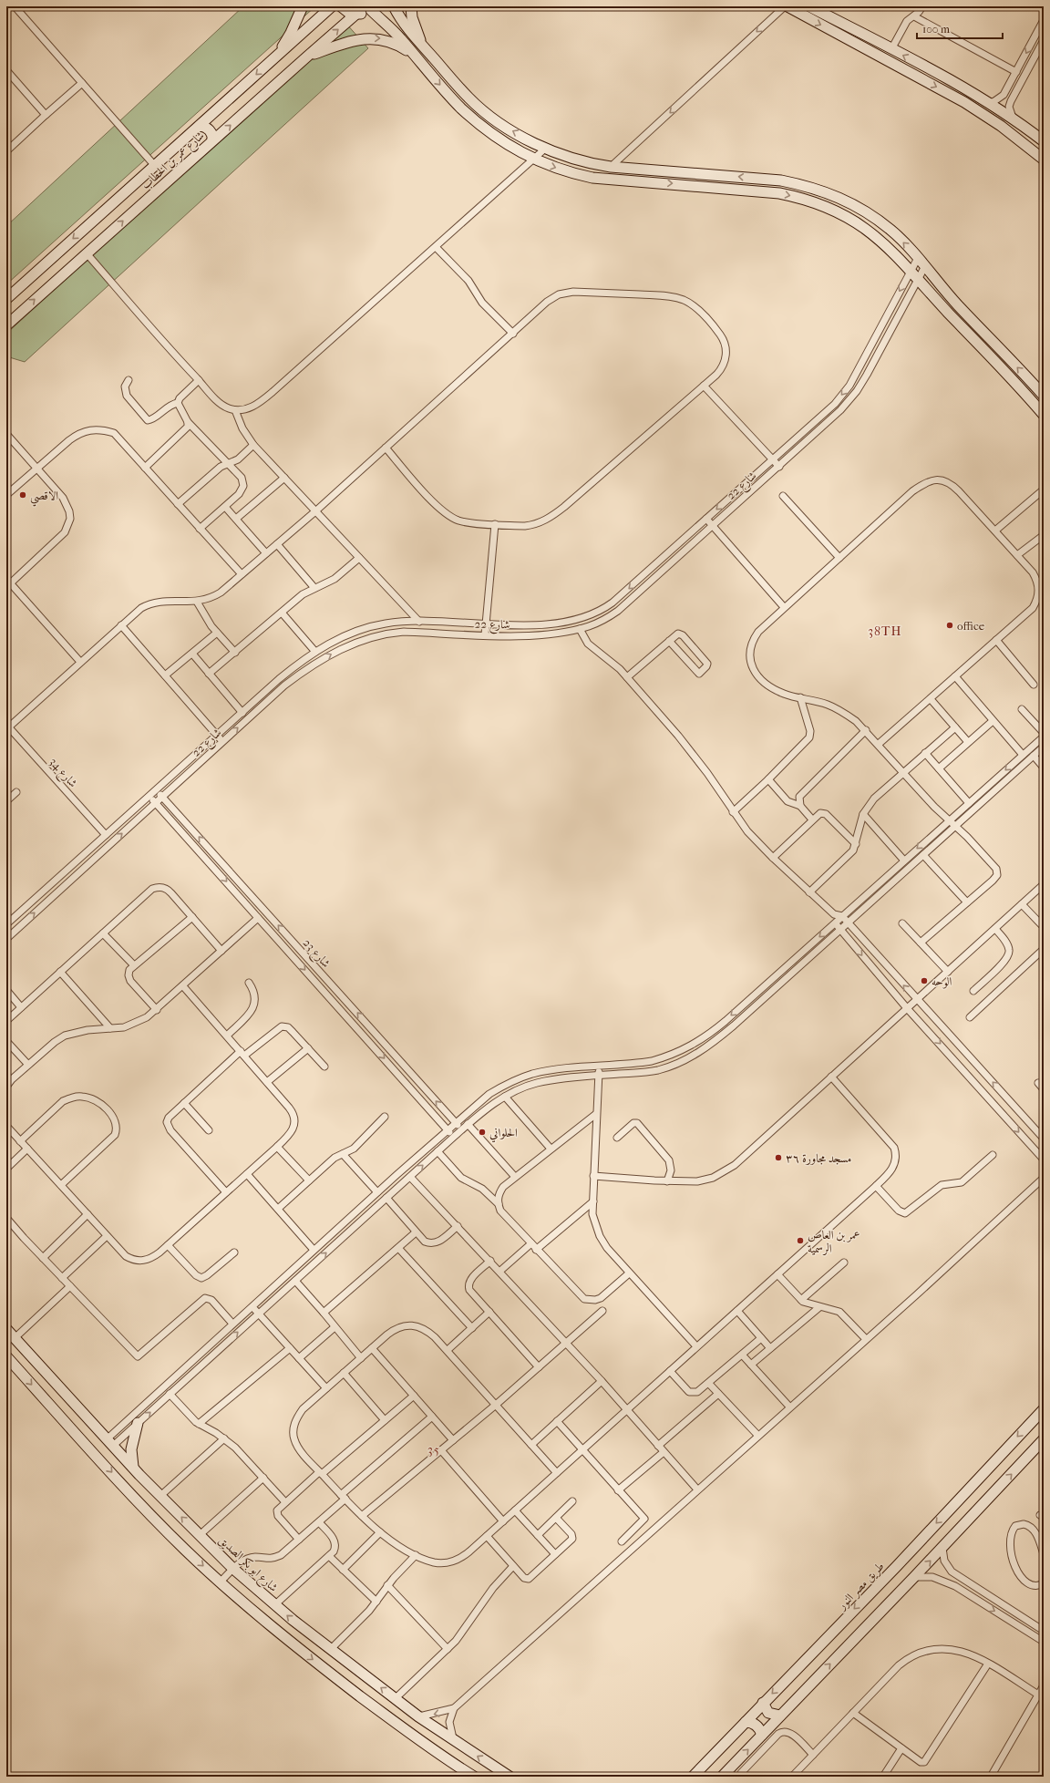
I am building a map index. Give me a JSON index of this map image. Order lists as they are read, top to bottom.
{
  "streets": {
    "street": [
      "شارع عمر بن الخطاب",
      "شارع 22",
      "شارع 34",
      "شارع 23",
      "شارع ابو بكر الصديق",
      "طريق مصر النور"
    ]
  },
  "crossings": [
    ["شارع 22", "شارع 34"],
    ["شارع 22", "شارع 23"]
  ],
  "districts": ["38TH", "35"],
  "places": [
    "الاقصي",
    "office",
    "الوحه",
    "الحلواني",
    "مسجد مجاورة ٣٦",
    "عمر بن العاص الرسمية"
  ],
  "scale_bar": "100 m"
}
